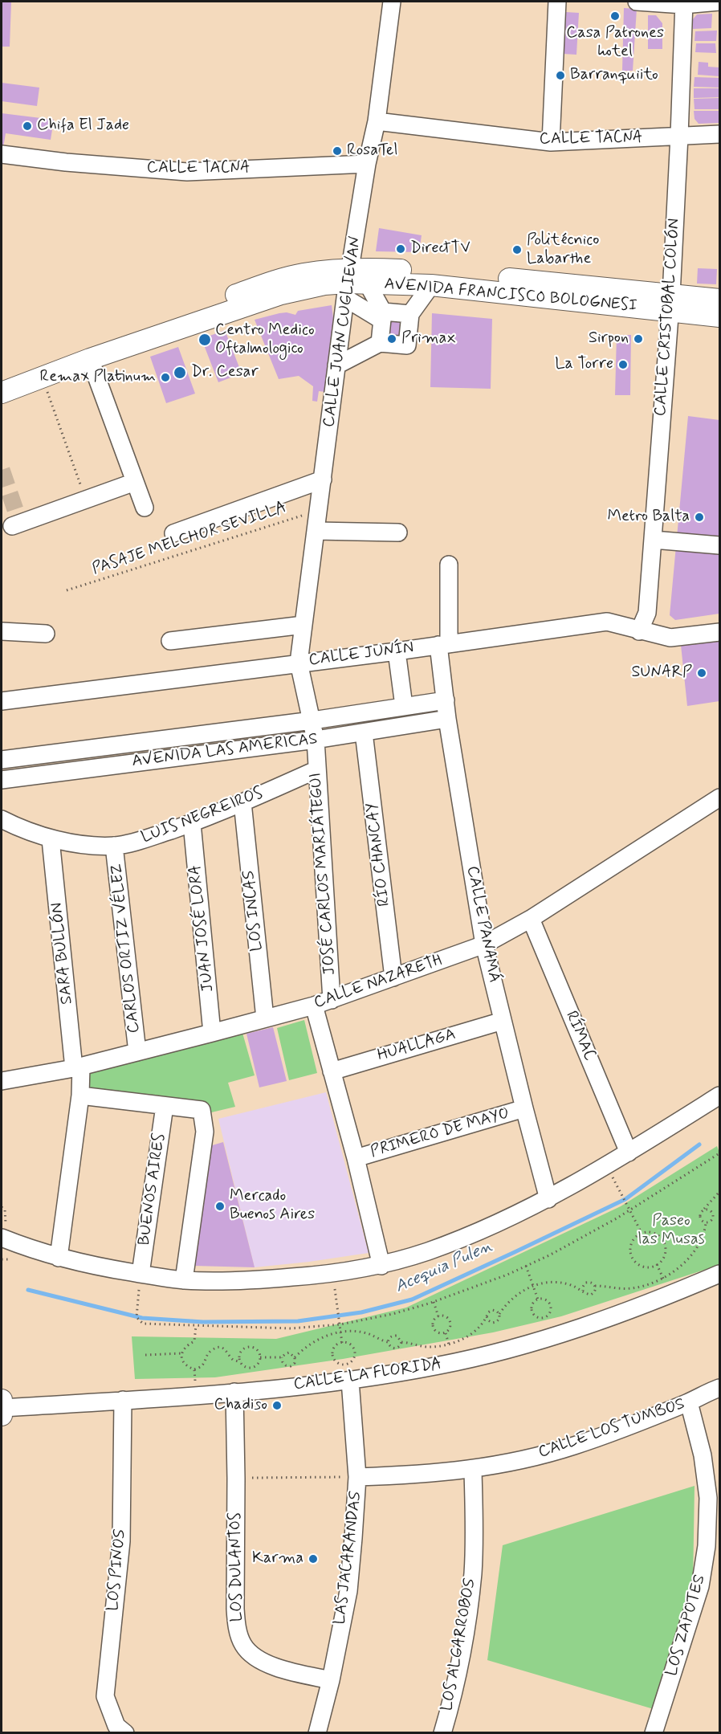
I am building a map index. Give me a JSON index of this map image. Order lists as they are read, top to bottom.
{
  "streets": {
    "main road": ["AVENIDA FRANCISCO BOLOGNESI"],
    "street": [
      "CALLE TACNA",
      "CALLE CRISTOBAL COLÓN",
      "CALLE JUAN CUGLIEVAN",
      "CALLE JUNÍN",
      "AVENIDA LAS AMERICAS",
      "LUIS NEGREIROS",
      "RÍO CHANCAY",
      "JOSÉ CARLOS MARIÁTEGUI",
      "LOS INCAS",
      "CALLE PANAMÁ",
      "JUAN JOSÉ LORA",
      "CARLOS ORTIZ VÉLEZ",
      "SARA BULLÓN",
      "CALLE NAZARETH",
      "RÍMAC",
      "HUALLAGA",
      "PRIMERO DE MAYO",
      "BUENOS AIRES",
      "CALLE LA FLORIDA",
      "CALLE LOS TUMBOS",
      "LAS JACARANDAS",
      "LOS DULANTOS",
      "LOS PINOS",
      "LOS ZAPOTES",
      "LOS ALGARROBOS"
    ],
    "path": ["PASAJE MELCHOR SEVILLA"]
  },
  "crossings": [
    ["CALLE TACNA", "CALLE CRISTOBAL COLÓN"],
    ["CALLE TACNA", "CALLE JUAN CUGLIEVAN"],
    ["AVENIDA FRANCISCO BOLOGNESI", "CALLE CRISTOBAL COLÓN"],
    ["AVENIDA FRANCISCO BOLOGNESI", "CALLE JUAN CUGLIEVAN"],
    ["CALLE CRISTOBAL COLÓN", "CALLE JUNÍN"],
    ["CALLE JUAN CUGLIEVAN", "PASAJE MELCHOR SEVILLA"],
    ["CALLE JUAN CUGLIEVAN", "CALLE JUNÍN"],
    ["CALLE JUAN CUGLIEVAN", "JOSÉ CARLOS MARIÁTEGUI"],
    ["CALLE JUNÍN", "JOSÉ CARLOS MARIÁTEGUI"],
    ["CALLE JUNÍN", "CALLE PANAMÁ"],
    ["AVENIDA LAS AMERICAS", "RÍO CHANCAY"],
    ["AVENIDA LAS AMERICAS", "JOSÉ CARLOS MARIÁTEGUI"],
    ["AVENIDA LAS AMERICAS", "CALLE PANAMÁ"],
    ["LUIS NEGREIROS", "JOSÉ CARLOS MARIÁTEGUI"],
    ["LUIS NEGREIROS", "LOS INCAS"],
    ["LUIS NEGREIROS", "JUAN JOSÉ LORA"],
    ["LUIS NEGREIROS", "CARLOS ORTIZ VÉLEZ"],
    ["LUIS NEGREIROS", "SARA BULLÓN"],
    ["RÍO CHANCAY", "CALLE NAZARETH"],
    ["JOSÉ CARLOS MARIÁTEGUI", "CALLE NAZARETH"],
    ["LOS INCAS", "CALLE NAZARETH"],
    ["CALLE PANAMÁ", "CALLE NAZARETH"],
    ["CALLE PANAMÁ", "HUALLAGA"],
    ["CALLE PANAMÁ", "PRIMERO DE MAYO"],
    ["JUAN JOSÉ LORA", "CALLE NAZARETH"],
    ["CARLOS ORTIZ VÉLEZ", "CALLE NAZARETH"],
    ["SARA BULLÓN", "CALLE NAZARETH"],
    ["CALLE NAZARETH", "RÍMAC"],
    ["CALLE LA FLORIDA", "LAS JACARANDAS"],
    ["CALLE LA FLORIDA", "LOS DULANTOS"],
    ["CALLE LA FLORIDA", "LOS PINOS"],
    ["CALLE LOS TUMBOS", "LAS JACARANDAS"],
    ["CALLE LOS TUMBOS", "LOS ZAPOTES"],
    ["CALLE LOS TUMBOS", "LOS ALGARROBOS"],
    ["LAS JACARANDAS", "LOS DULANTOS"]
  ],
  "water": ["Acequia Pulen"],
  "parks": ["Paseo las Musas"],
  "places": [
    "Casa Patrones hotel",
    "Barranquiito",
    "Chifa El Jade",
    "RosaTel",
    "DirectTV",
    "Politécnico Labarthe",
    "Primax",
    "Sirpon",
    "Centro Medico Oftalmologico",
    "La Torre",
    "Dr. Cesar",
    "Remax Platinum",
    "Metro Balta",
    "SUNARP",
    "Mercado Buenos Aires",
    "Chadiso",
    "Karma"
  ]
}
